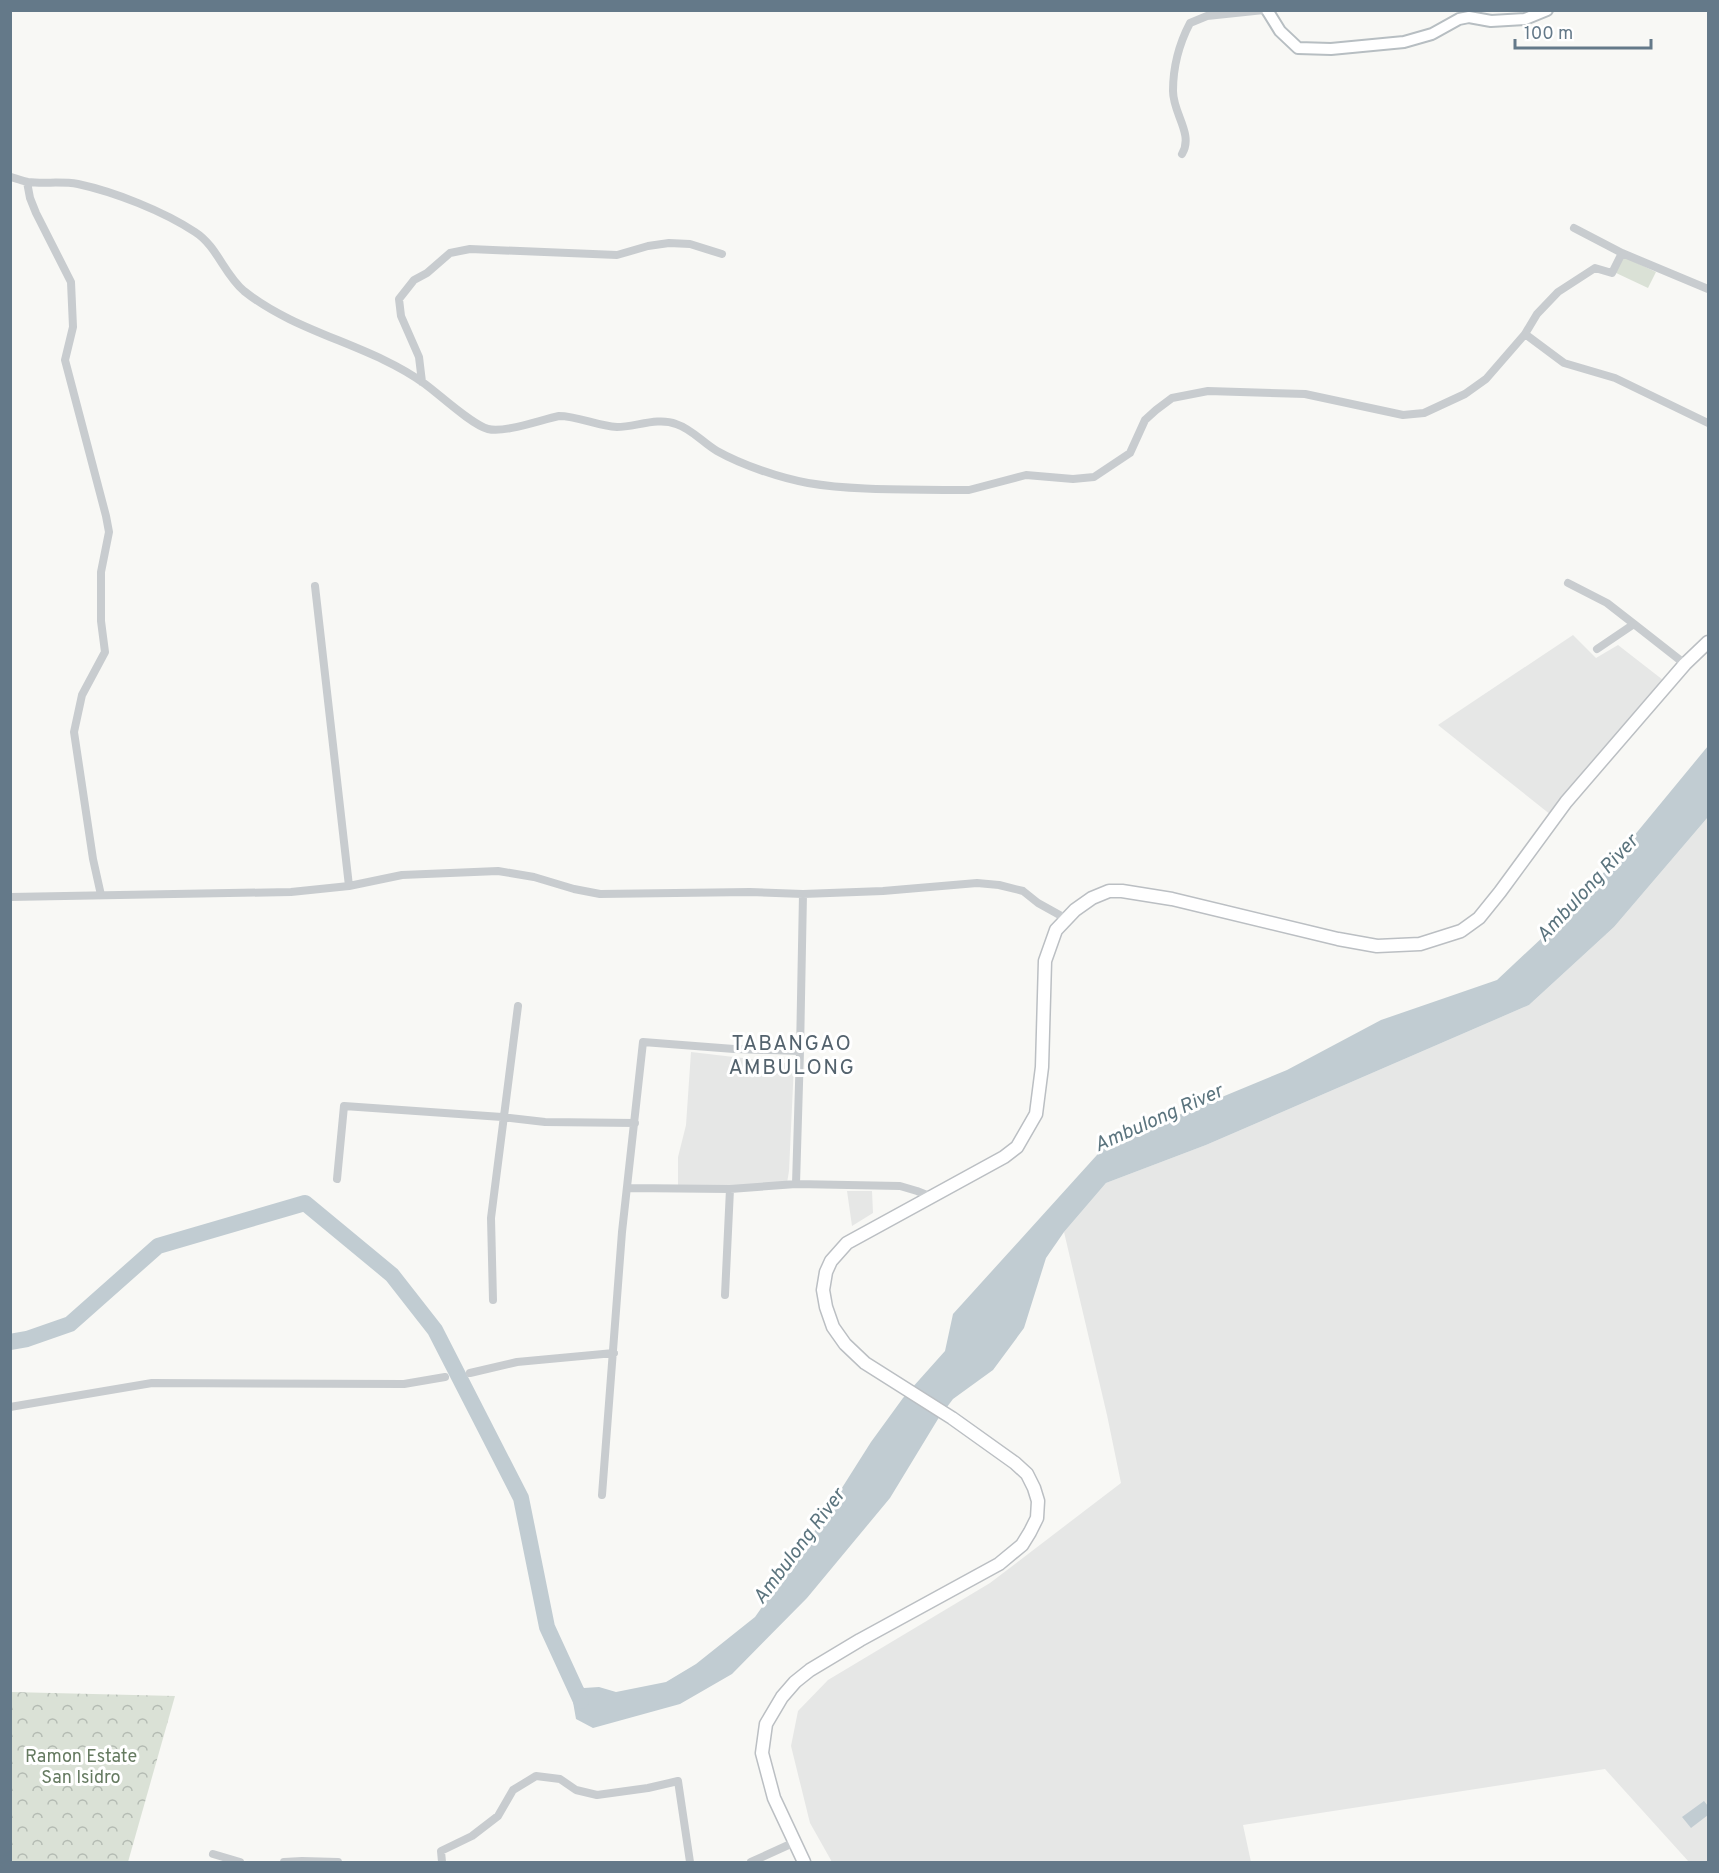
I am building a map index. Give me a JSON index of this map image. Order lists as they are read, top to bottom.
{
  "districts": ["TABANGAO AMBULONG"],
  "water": ["Ambulong River"],
  "parks": ["Ramon Estate San Isidro"],
  "scale_bar": "100 m"
}
